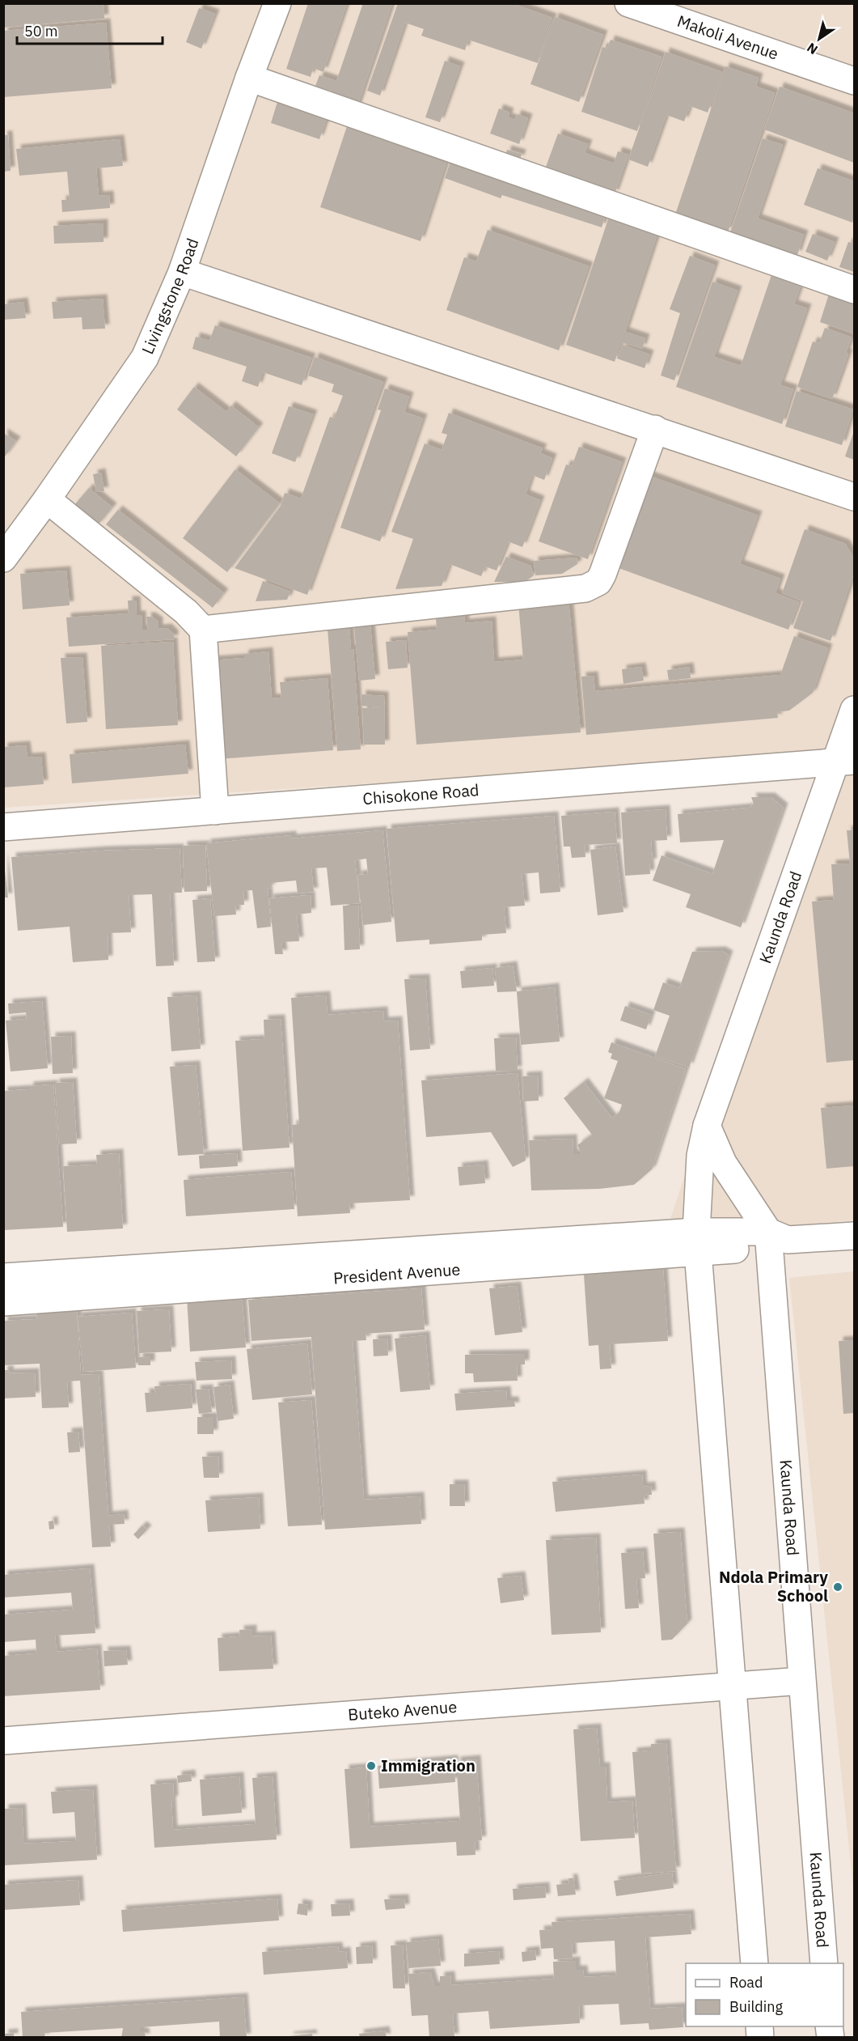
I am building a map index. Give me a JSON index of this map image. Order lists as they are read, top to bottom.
{
  "streets": {
    "street": [
      "Makoli Avenue",
      "Livingstone Road",
      "Chisokone Road",
      "Kaunda Road",
      "President Avenue",
      "Buteko Avenue"
    ]
  },
  "crossings": [
    ["Chisokone Road", "Kaunda Road"],
    ["Kaunda Road", "President Avenue"],
    ["Kaunda Road", "Buteko Avenue"]
  ],
  "places": ["Ndola Primary School", "Immigration"],
  "legend": ["Road", "Building"],
  "scale_bar": "50 m",
  "north": "bottom left"
}
